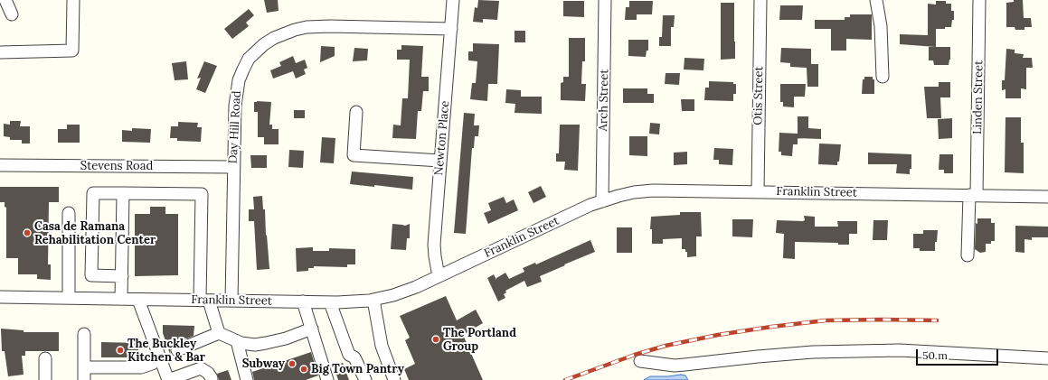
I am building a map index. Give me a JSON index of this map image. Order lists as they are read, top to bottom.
{
  "streets": {
    "street": [
      "Otis Street",
      "Linden Street",
      "Arch Street",
      "Day Hill Road",
      "Newton Place",
      "Stevens Road",
      "Franklin Street"
    ]
  },
  "crossings": [
    ["Otis Street", "Franklin Street"],
    ["Linden Street", "Franklin Street"],
    ["Arch Street", "Franklin Street"],
    ["Day Hill Road", "Newton Place"],
    ["Day Hill Road", "Stevens Road"],
    ["Day Hill Road", "Franklin Street"],
    ["Newton Place", "Franklin Street"]
  ],
  "places": [
    "Casa de Ramana Rehabilitation Center",
    "The Portland Group",
    "The Buckley Kitchen & Bar",
    "Subway",
    "Big Town Pantry"
  ],
  "scale_bar": "50 m"
}
